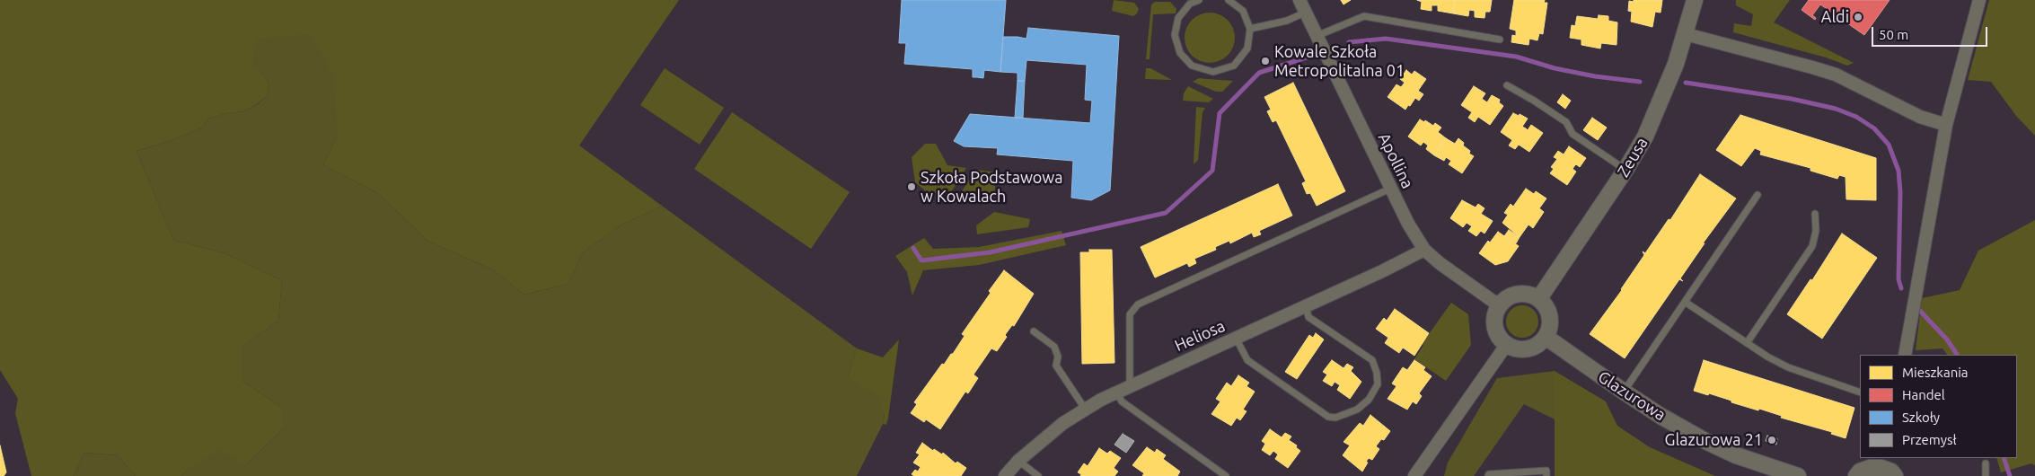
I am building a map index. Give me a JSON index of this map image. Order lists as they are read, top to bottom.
{
  "streets": {
    "street": [
      "Zeusa",
      "Apollina",
      "Heliosa",
      "Glazurowa"
    ]
  },
  "crossings": [
    ["Zeusa", "Apollina"],
    ["Zeusa", "Glazurowa"],
    ["Apollina", "Heliosa"],
    ["Apollina", "Glazurowa"]
  ],
  "places": [
    "Aldi",
    "Kowale Szkoła Metropolitalna 01",
    "Szkoła Podstawowa w Kowalach",
    "Glazurowa 21"
  ],
  "legend": [
    "Mieszkania",
    "Handel",
    "Szkoły",
    "Przemysł"
  ],
  "scale_bar": "50 m"
}
